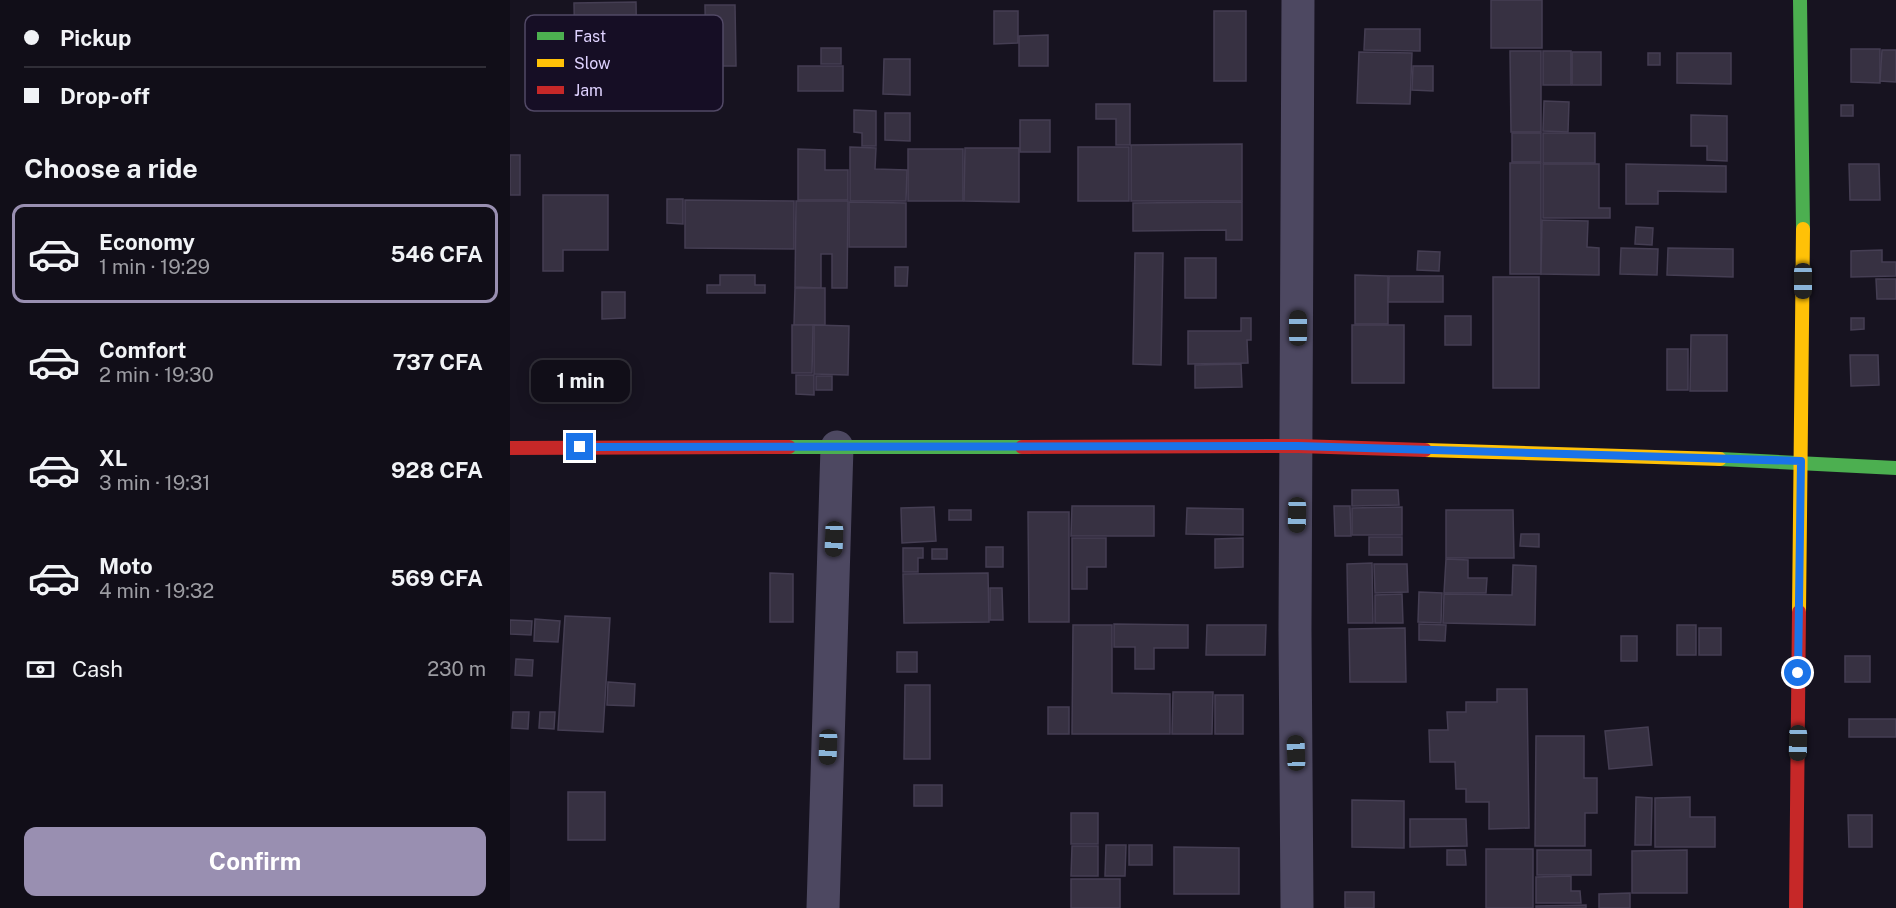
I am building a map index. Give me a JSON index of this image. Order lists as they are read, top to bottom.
{
  "legend": ["Fast", "Slow", "Jam"],
  "page": {
    "banner": ["Pickup", "Drop-off"],
    "heading": "Choose a ride",
    "list": [
      {
        "name": "Economy",
        "note": "1 min · 19:29",
        "value": "546 CFA"
      },
      {
        "name": "Comfort",
        "note": "2 min · 19:30",
        "value": "737 CFA"
      },
      {
        "name": "XL",
        "note": "3 min · 19:31",
        "value": "928 CFA"
      },
      {
        "name": "Moto",
        "note": "4 min · 19:32",
        "value": "569 CFA"
      }
    ],
    "bubble": "1 min",
    "pay": ["Cash", "230 m"],
    "buttons": "Confirm"
  }
}
